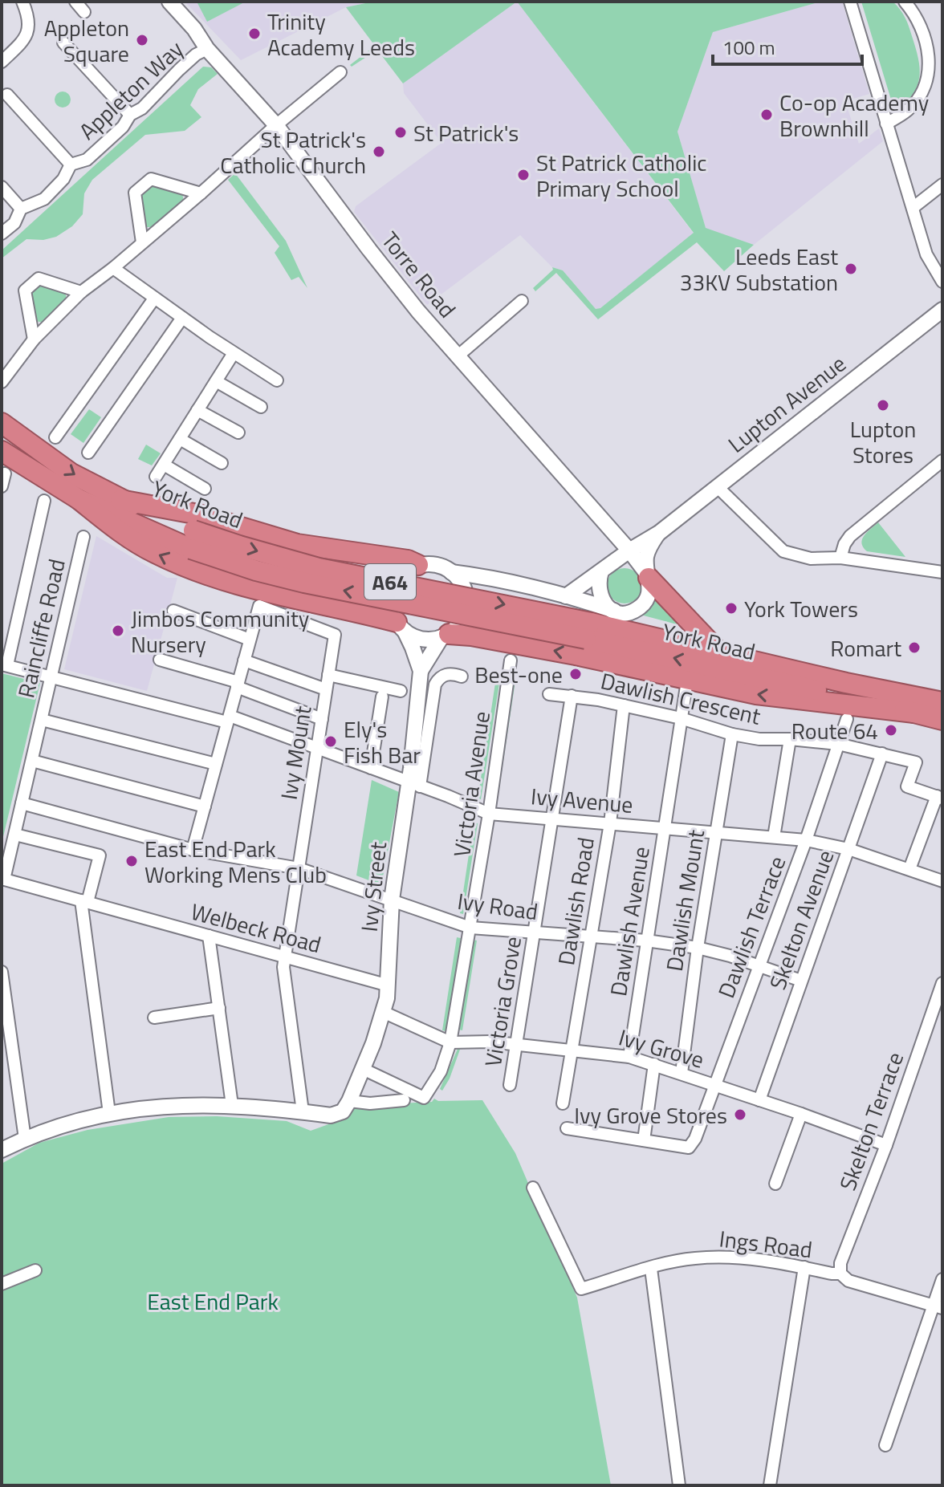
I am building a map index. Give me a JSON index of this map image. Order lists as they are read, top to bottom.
{
  "streets": {
    "highway": ["York Road", "A64"],
    "street": [
      "Appleton Way",
      "Torre Road",
      "Lupton Avenue",
      "Raincliffe Road",
      "Dawlish Crescent",
      "Ivy Mount",
      "Victoria Avenue",
      "Ivy Avenue",
      "Ivy Street",
      "Dawlish Mount",
      "Dawlish Road",
      "Ivy Road",
      "Skelton Avenue",
      "Dawlish Avenue",
      "Dawlish Terrace",
      "Welbeck Road",
      "Victoria Grove",
      "Ivy Grove",
      "Skelton Terrace",
      "Ings Road"
    ]
  },
  "crossings": [
    ["Appleton Way", "Torre Road"],
    ["Torre Road", "Lupton Avenue"],
    ["Raincliffe Road", "Ivy Avenue"],
    ["Raincliffe Road", "Ivy Road"],
    ["Raincliffe Road", "Welbeck Road"],
    ["Dawlish Crescent", "Dawlish Mount"],
    ["Dawlish Crescent", "Dawlish Road"],
    ["Dawlish Crescent", "Skelton Avenue"],
    ["Dawlish Crescent", "Dawlish Avenue"],
    ["Dawlish Crescent", "Dawlish Terrace"],
    ["Dawlish Crescent", "Victoria Grove"],
    ["Ivy Mount", "Ivy Avenue"],
    ["Ivy Mount", "Ivy Road"],
    ["Ivy Mount", "Welbeck Road"],
    ["Victoria Avenue", "Ivy Avenue"],
    ["Victoria Avenue", "Ivy Street"],
    ["Victoria Avenue", "Ivy Road"],
    ["Victoria Avenue", "Ivy Grove"],
    ["Ivy Avenue", "Ivy Street"],
    ["Ivy Avenue", "Dawlish Mount"],
    ["Ivy Avenue", "Dawlish Road"],
    ["Ivy Avenue", "Skelton Avenue"],
    ["Ivy Avenue", "Dawlish Avenue"],
    ["Ivy Avenue", "Dawlish Terrace"],
    ["Ivy Avenue", "Victoria Grove"],
    ["Ivy Street", "Ivy Road"],
    ["Ivy Street", "Welbeck Road"],
    ["Ivy Street", "Ivy Grove"],
    ["Dawlish Mount", "Ivy Road"],
    ["Dawlish Mount", "Ivy Grove"],
    ["Dawlish Road", "Ivy Road"],
    ["Dawlish Road", "Ivy Grove"],
    ["Ivy Road", "Skelton Avenue"],
    ["Ivy Road", "Dawlish Avenue"],
    ["Ivy Road", "Dawlish Terrace"],
    ["Ivy Road", "Victoria Grove"],
    ["Skelton Avenue", "Ivy Grove"],
    ["Dawlish Avenue", "Ivy Grove"],
    ["Dawlish Terrace", "Ivy Grove"],
    ["Victoria Grove", "Ivy Grove"],
    ["Ivy Grove", "Skelton Terrace"],
    ["Skelton Terrace", "Ings Road"]
  ],
  "parks": ["East End Park"],
  "places": [
    "Trinity Academy Leeds",
    "Appleton Square",
    "Co-op Academy Brownhill",
    "St Patrick's",
    "St Patrick's Catholic Church",
    "St Patrick Catholic Primary School",
    "Leeds East 33KV Substation",
    "Lupton Stores",
    "York Towers",
    "Jimbos Community Nursery",
    "Romart",
    "Best-one",
    "Route 64",
    "Ely's Fish Bar",
    "East End Park Working Mens Club",
    "Ivy Grove Stores"
  ],
  "scale_bar": "100 m"
}
